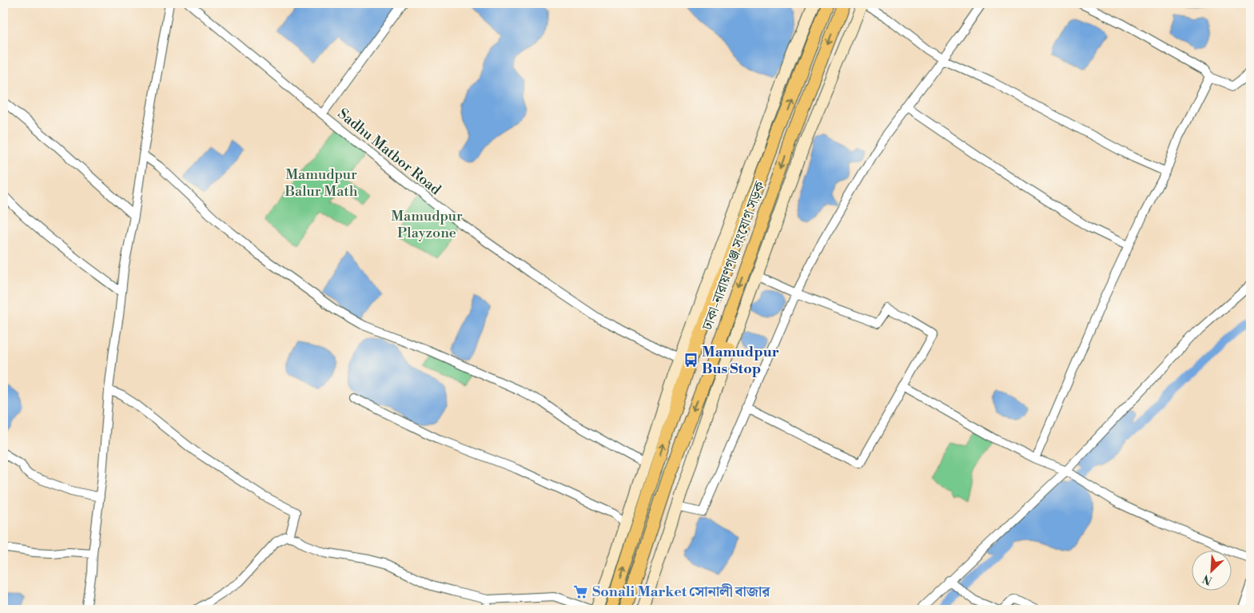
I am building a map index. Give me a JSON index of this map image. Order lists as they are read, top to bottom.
{
  "streets": {
    "main road": ["ঢাকা-নারায়ণগঞ্জ সংযোগ সড়ক"],
    "street": ["Sadhu Matbor Road"]
  },
  "crossings": [
    ["Sadhu Matbor Road", "ঢাকা-নারায়ণগঞ্জ সংযোগ সড়ক"]
  ],
  "parks": ["Mamudpur Balur Math", "Mamudpur Playzone"],
  "places": {
    "bus stop": ["Mamudpur Bus Stop"],
    "supermarket": ["Sonali Market সোনালী বাজার"]
  },
  "north": "bottom left"
}
